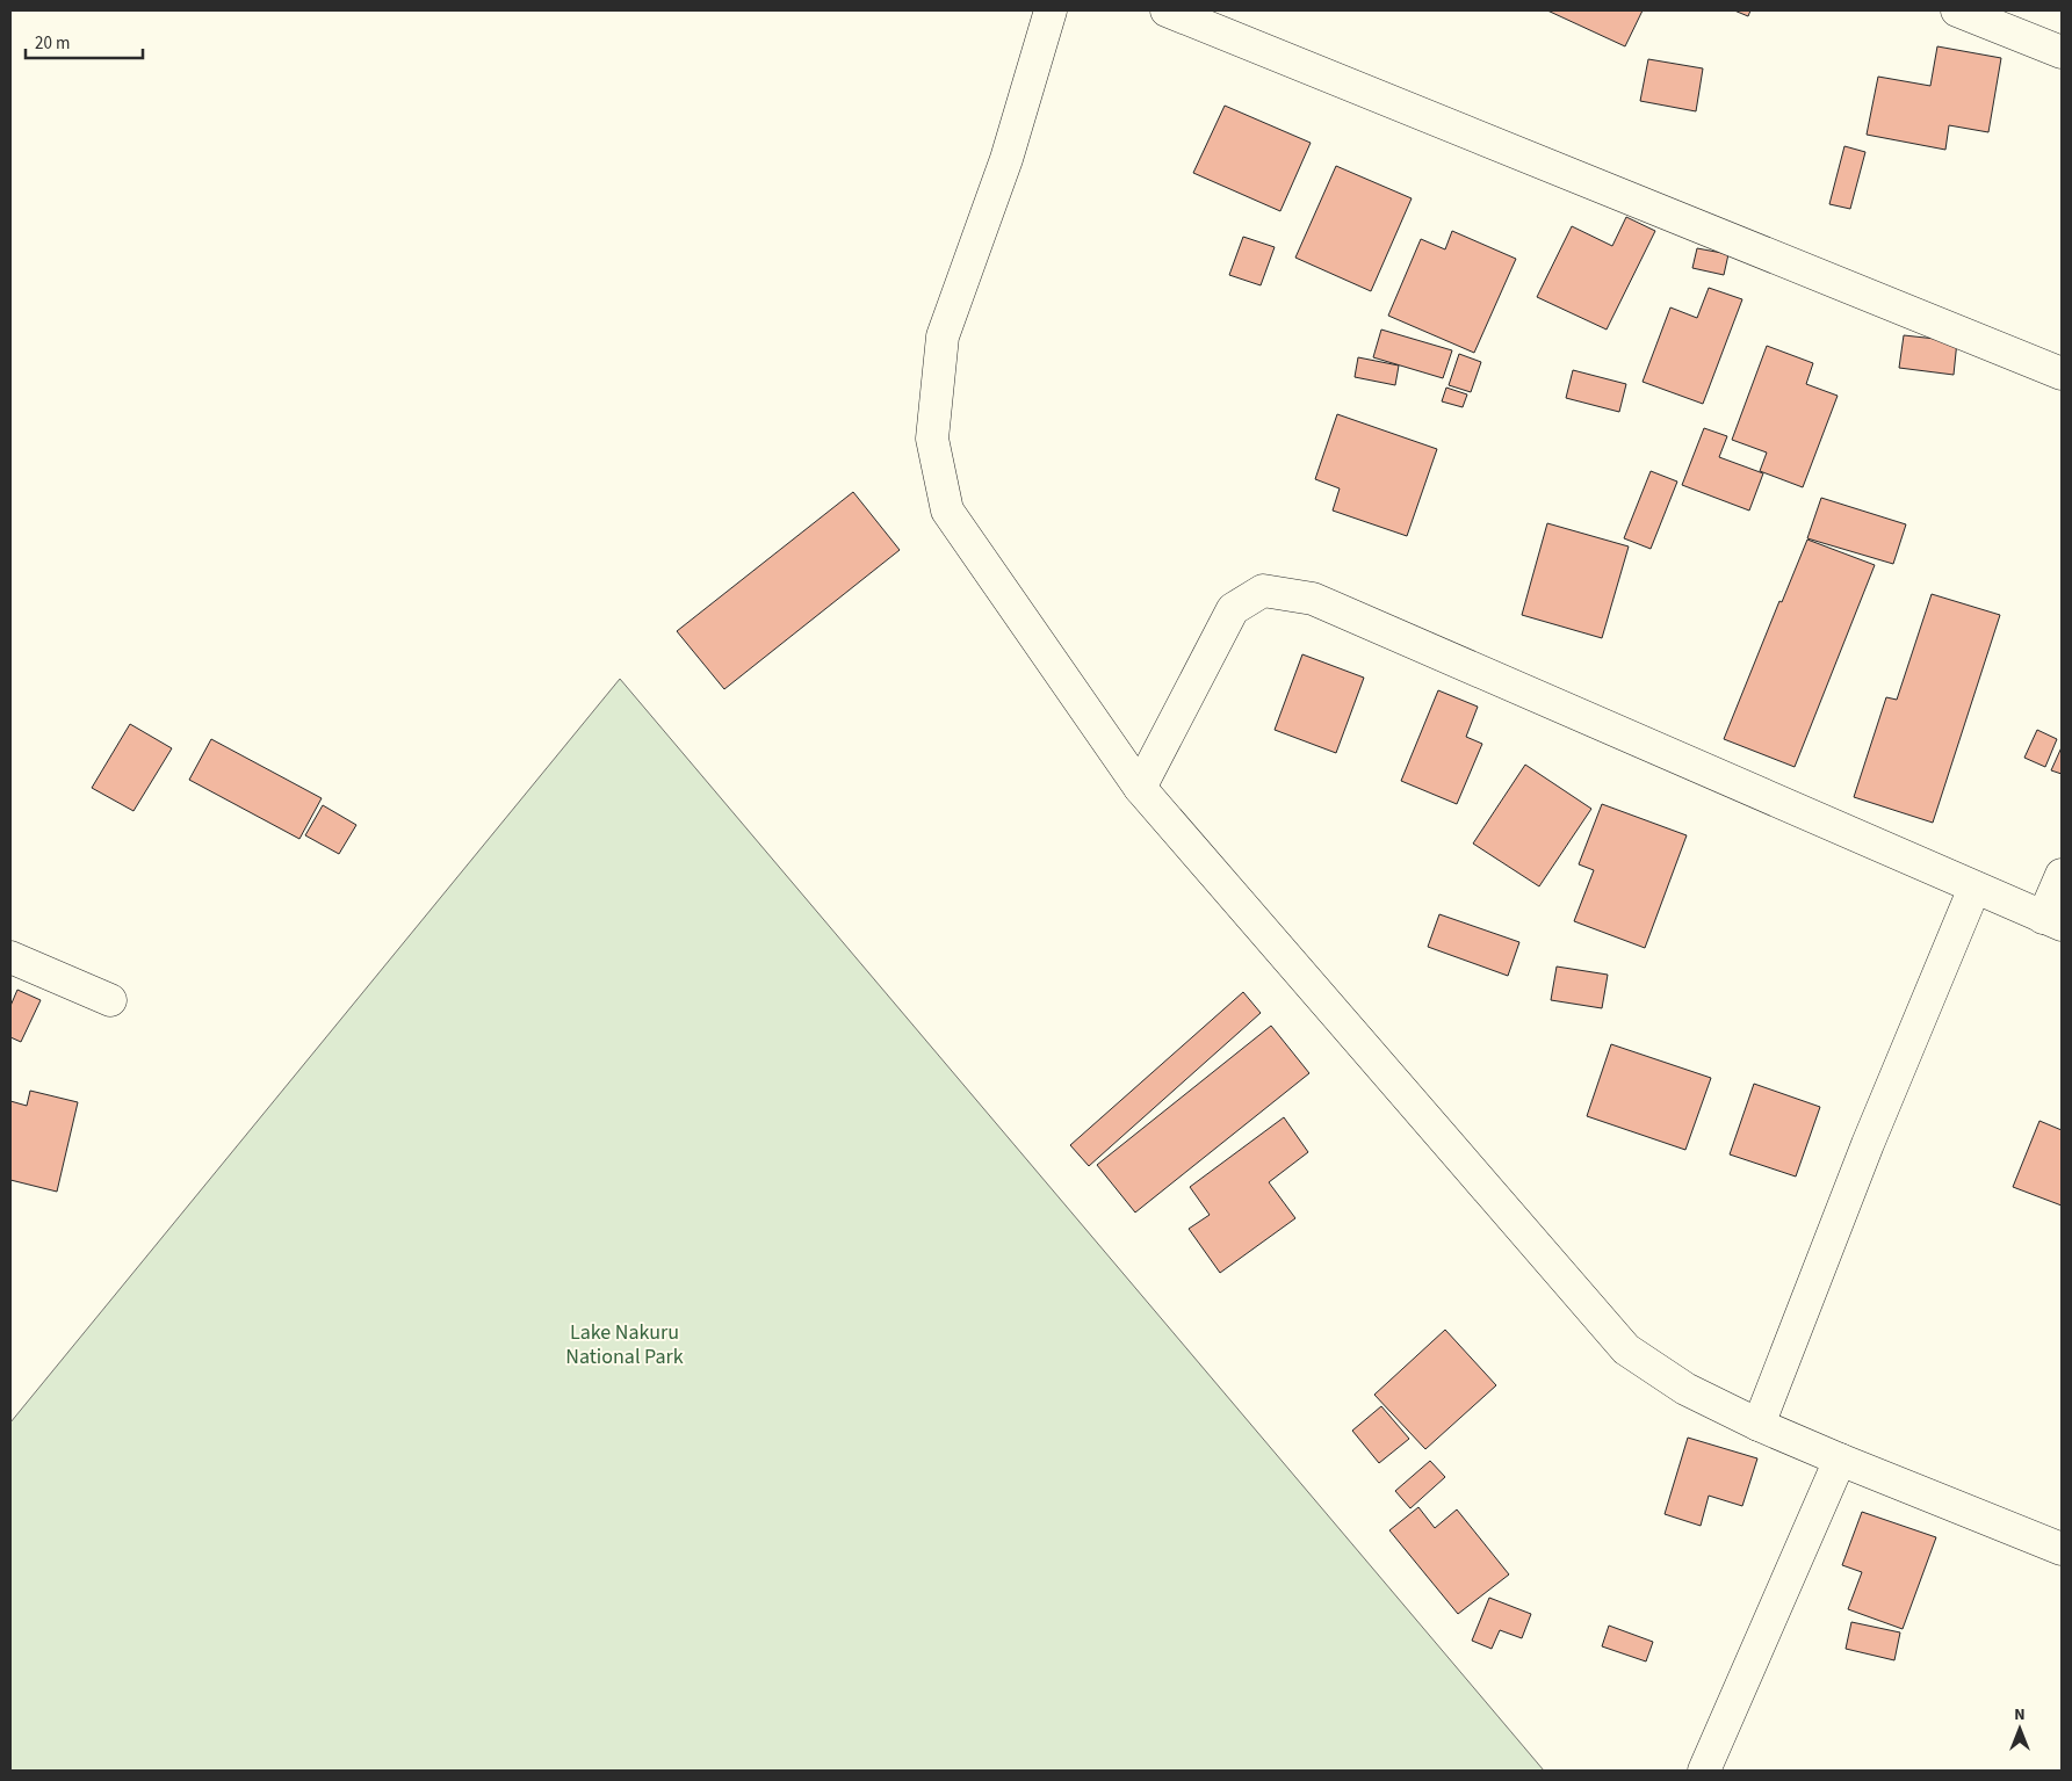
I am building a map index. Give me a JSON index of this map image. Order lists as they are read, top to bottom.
{
  "parks": ["Lake Nakuru National Park"],
  "scale_bar": "20 m",
  "north": "top"
}
